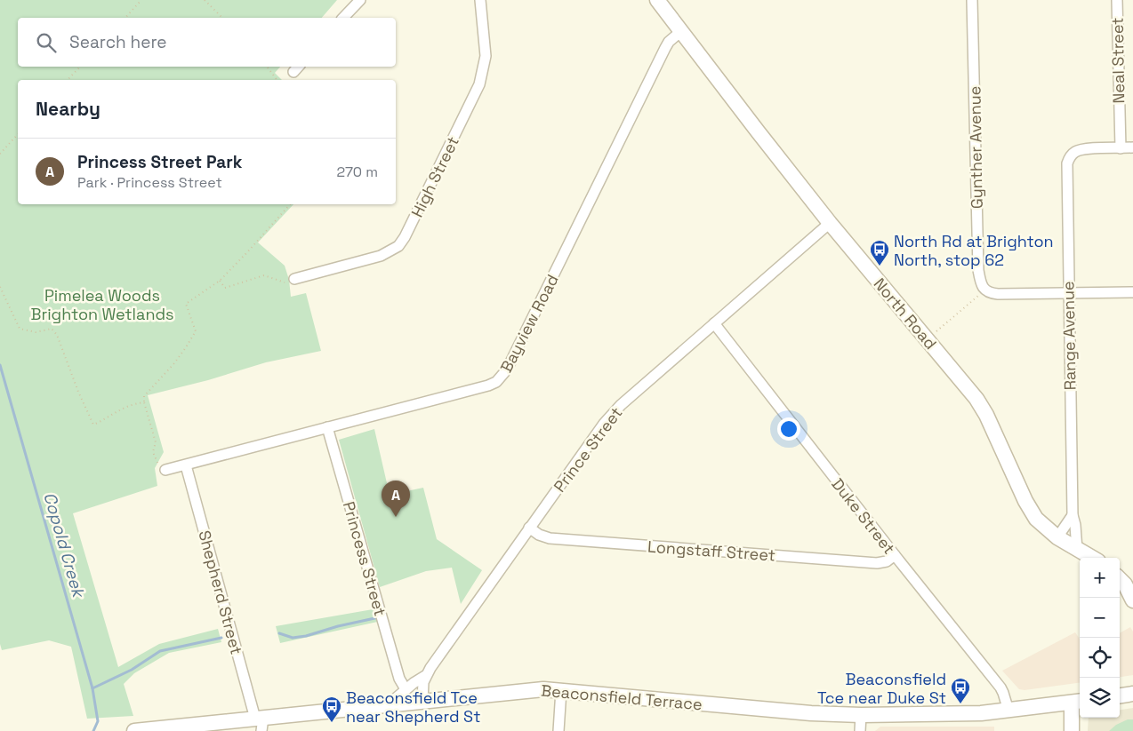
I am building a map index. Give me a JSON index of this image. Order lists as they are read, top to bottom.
{
  "streets": {
    "main road": ["North Road", "Beaconsfield Terrace"],
    "street": [
      "Neal Street",
      "Gynther Avenue",
      "High Street",
      "Bayview Road",
      "Range Avenue",
      "Prince Street",
      "Duke Street",
      "Longstaff Street",
      "Princess Street",
      "Shepherd Street"
    ]
  },
  "crossings": [
    ["Neal Street", "Range Avenue"],
    ["North Road", "Bayview Road"],
    ["North Road", "Range Avenue"],
    ["North Road", "Prince Street"],
    ["Bayview Road", "Princess Street"],
    ["Bayview Road", "Shepherd Street"],
    ["Prince Street", "Duke Street"],
    ["Prince Street", "Longstaff Street"],
    ["Prince Street", "Princess Street"],
    ["Prince Street", "Beaconsfield Terrace"],
    ["Duke Street", "Longstaff Street"],
    ["Duke Street", "Beaconsfield Terrace"],
    ["Shepherd Street", "Beaconsfield Terrace"]
  ],
  "water": ["Copold Creek"],
  "parks": ["Pimelea Woods Brighton Wetlands"],
  "places": {
    "bus stop": ["North Rd at Brighton North, stop 62", "Beaconsfield Tce near Duke St", "Beaconsfield Tce near Shepherd St"]
  },
  "page": {
    "search": "Search here",
    "heading": "Nearby",
    "list": [
      {
        "mark": "A",
        "name": "Princess Street Park",
        "note": "Park · Princess Street",
        "value": "270 m"
      }
    ],
    "pins": "A",
    "map_buttons": ["+", "−"]
  }
}
